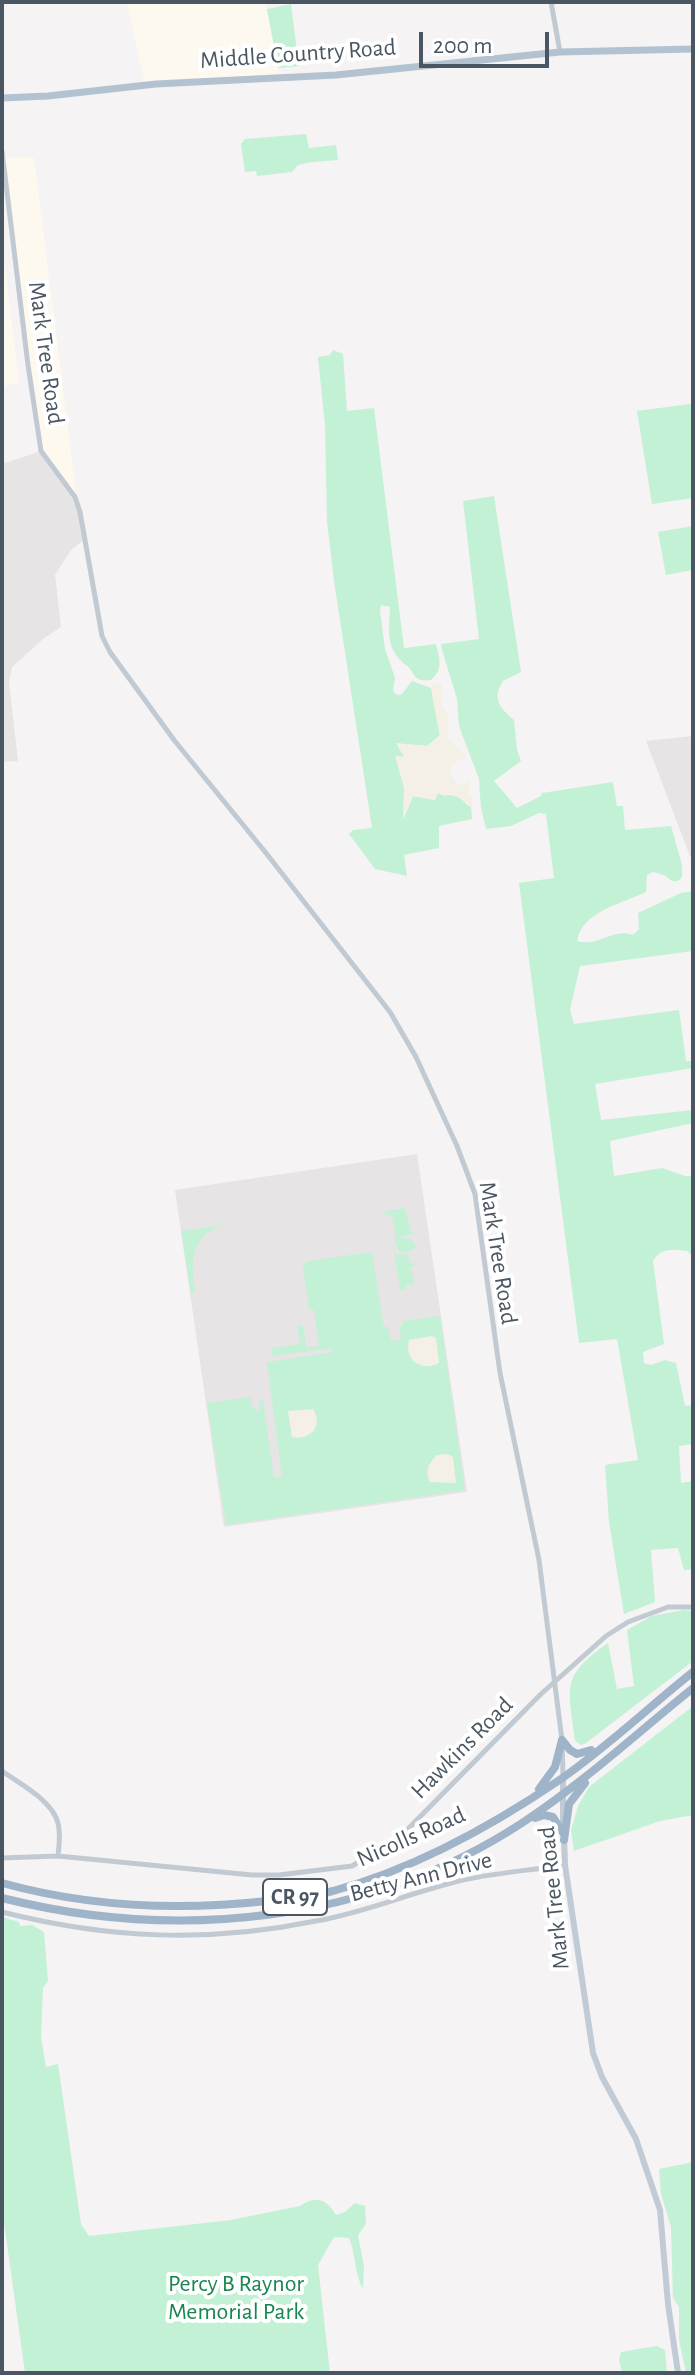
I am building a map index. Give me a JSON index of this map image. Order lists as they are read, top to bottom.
{
  "streets": {
    "highway": ["Nicolls Road", "CR 97"],
    "main road": ["Middle Country Road", "Mark Tree Road"],
    "street": ["Hawkins Road", "Betty Ann Drive"]
  },
  "crossings": [
    ["Mark Tree Road", "Hawkins Road"],
    ["Mark Tree Road", "Nicolls Road"],
    ["Mark Tree Road", "Betty Ann Drive"]
  ],
  "parks": ["Percy B Raynor Memorial Park"],
  "scale_bar": "200 m"
}
